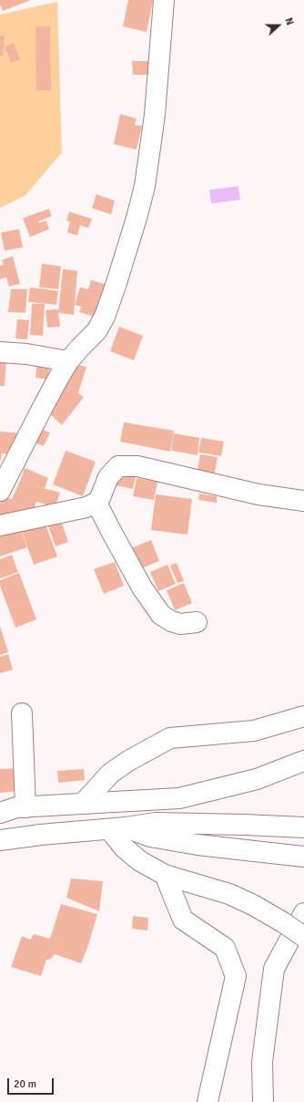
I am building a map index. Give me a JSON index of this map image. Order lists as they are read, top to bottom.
{
  "scale_bar": "20 m",
  "north": "right"
}
